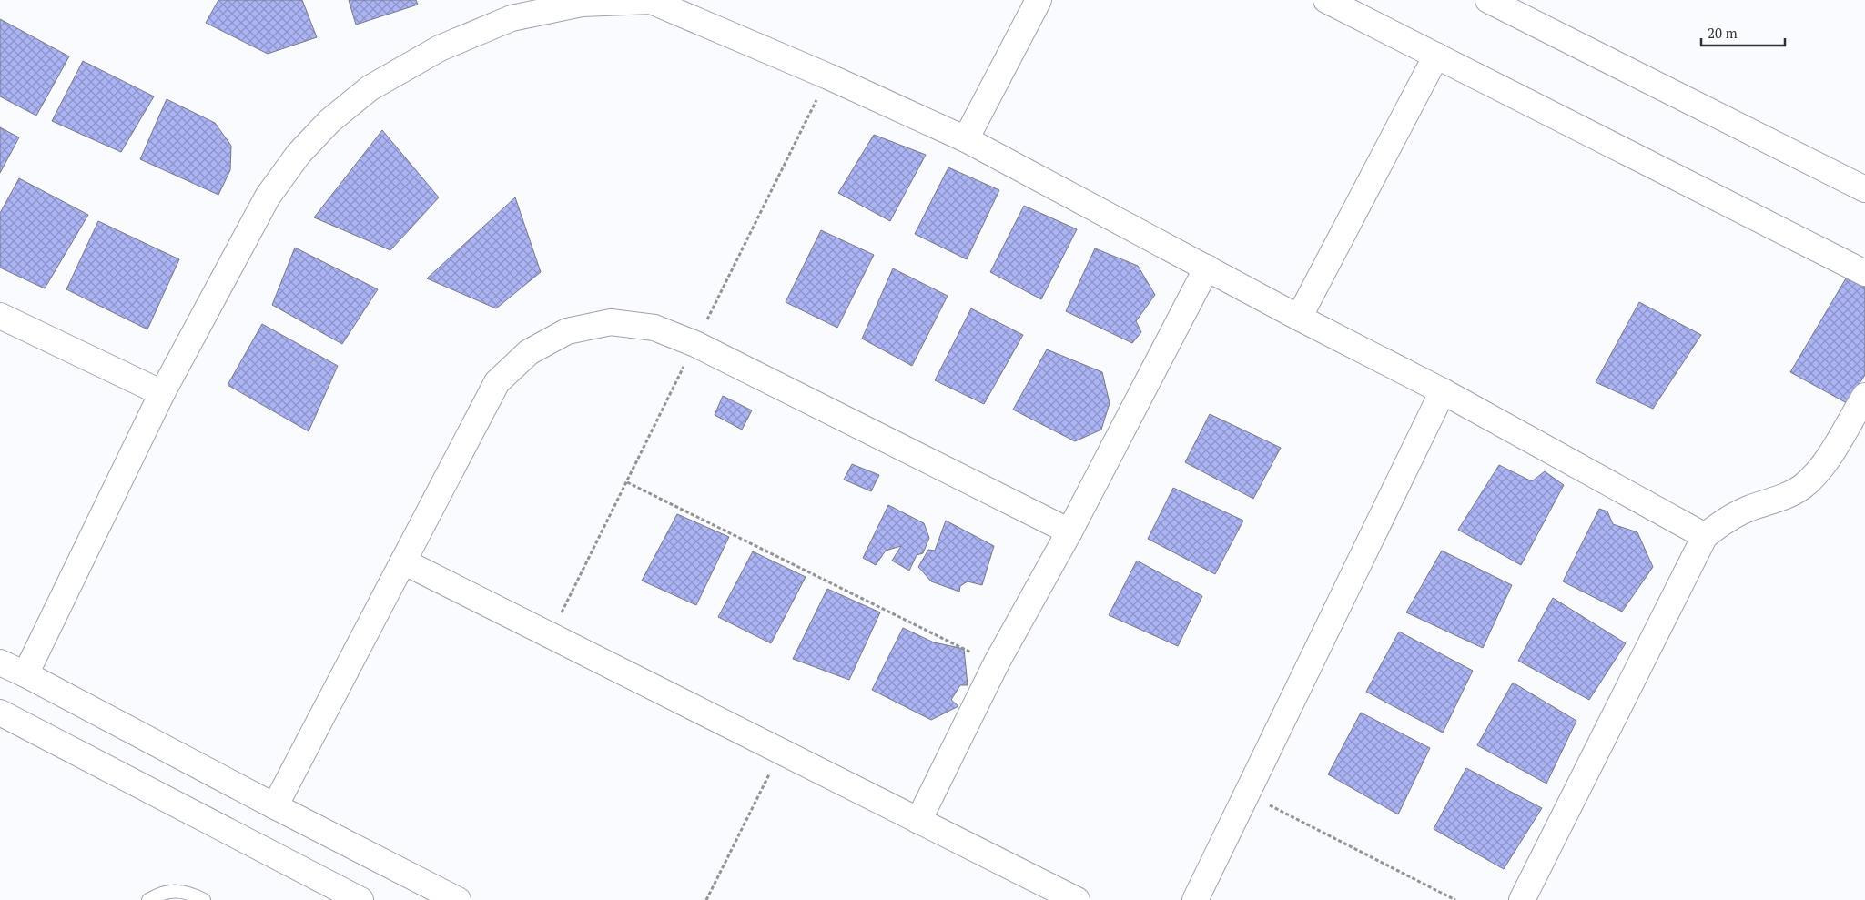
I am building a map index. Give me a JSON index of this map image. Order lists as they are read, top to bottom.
{
  "scale_bar": "20 m"
}
